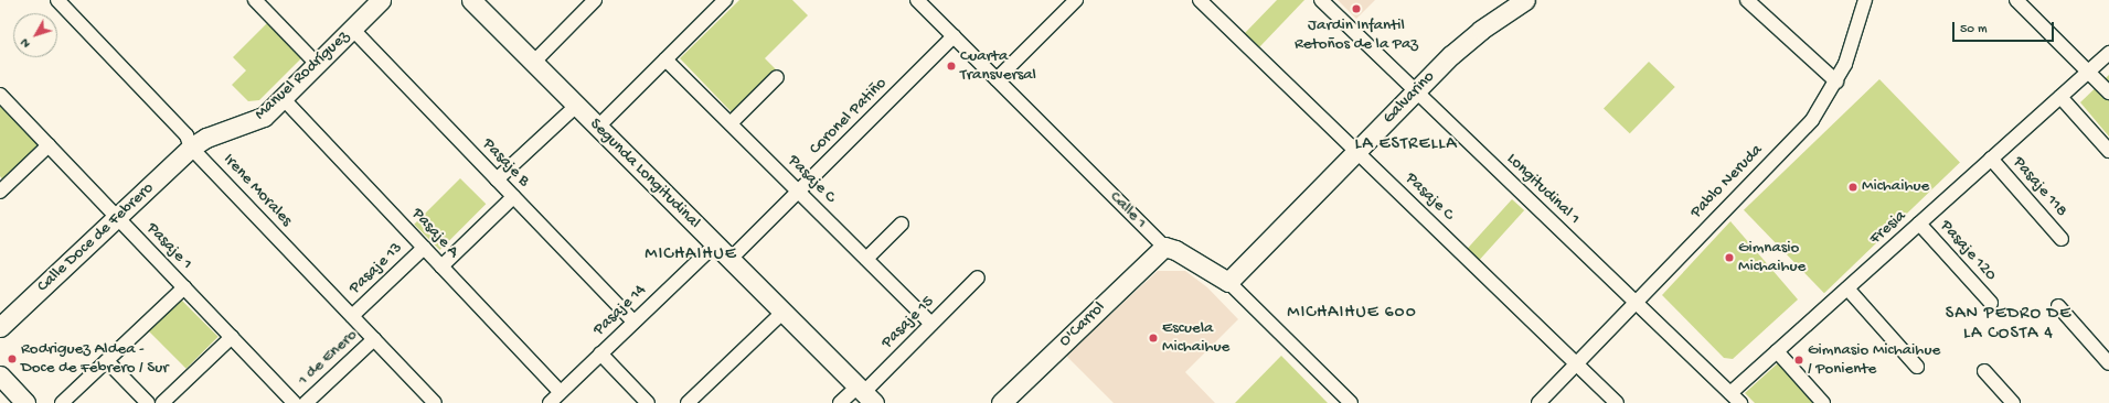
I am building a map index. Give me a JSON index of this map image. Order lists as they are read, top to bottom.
{
  "streets": {
    "street": [
      "Manuel Rodríguez",
      "Galvarino",
      "Coronel Patiño",
      "Pasaje B",
      "Segunda Longitudinal",
      "Pasaje C",
      "Pablo Neruda",
      "Pasaje 118",
      "Longitudinal 1",
      "Irene Morales",
      "Calle 1",
      "Fresia",
      "Pasaje A",
      "Calle Doce de Febrero",
      "Pasaje 1",
      "Pasaje 120",
      "Pasaje 13",
      "Pasaje 14",
      "Pasaje 15",
      "O'Carrol",
      "1 de Enero"
    ]
  },
  "crossings": [
    ["Manuel Rodríguez", "Pasaje B"],
    ["Manuel Rodríguez", "Irene Morales"],
    ["Manuel Rodríguez", "Pasaje A"],
    ["Manuel Rodríguez", "Calle Doce de Febrero"],
    ["Galvarino", "Pasaje C"],
    ["Galvarino", "Longitudinal 1"],
    ["Galvarino", "Calle 1"],
    ["Coronel Patiño", "Segunda Longitudinal"],
    ["Coronel Patiño", "Pasaje C"],
    ["Coronel Patiño", "Calle 1"],
    ["Pasaje B", "Pasaje 14"],
    ["Segunda Longitudinal", "Pasaje 14"],
    ["Segunda Longitudinal", "Pasaje 15"],
    ["Pasaje C", "Pablo Neruda"],
    ["Pasaje C", "Pasaje 15"],
    ["Pablo Neruda", "Longitudinal 1"],
    ["Pasaje 118", "Fresia"],
    ["Longitudinal 1", "Fresia"],
    ["Irene Morales", "Calle Doce de Febrero"],
    ["Irene Morales", "Pasaje 13"],
    ["Irene Morales", "1 de Enero"],
    ["Calle 1", "O'Carrol"],
    ["Fresia", "Pasaje 120"],
    ["Pasaje A", "Pasaje 13"],
    ["Pasaje A", "Pasaje 14"],
    ["Calle Doce de Febrero", "Pasaje 1"]
  ],
  "districts": [
    "LA ESTRELLA",
    "MICHAIHUE",
    "MICHAIHUE 600",
    "SAN PEDRO DE LA COSTA 4"
  ],
  "places": [
    "Jardin Infantil Retoños de la Paz",
    "Cuarta Transversal",
    "Michaihue",
    "Gimnasio Michaihue",
    "Escuela Michaihue",
    "Rodriguez Aldea - Doce de Febrero / Sur",
    "Gimnasio Michaihue / Poniente"
  ],
  "scale_bar": "50 m",
  "north": "bottom left"
}
